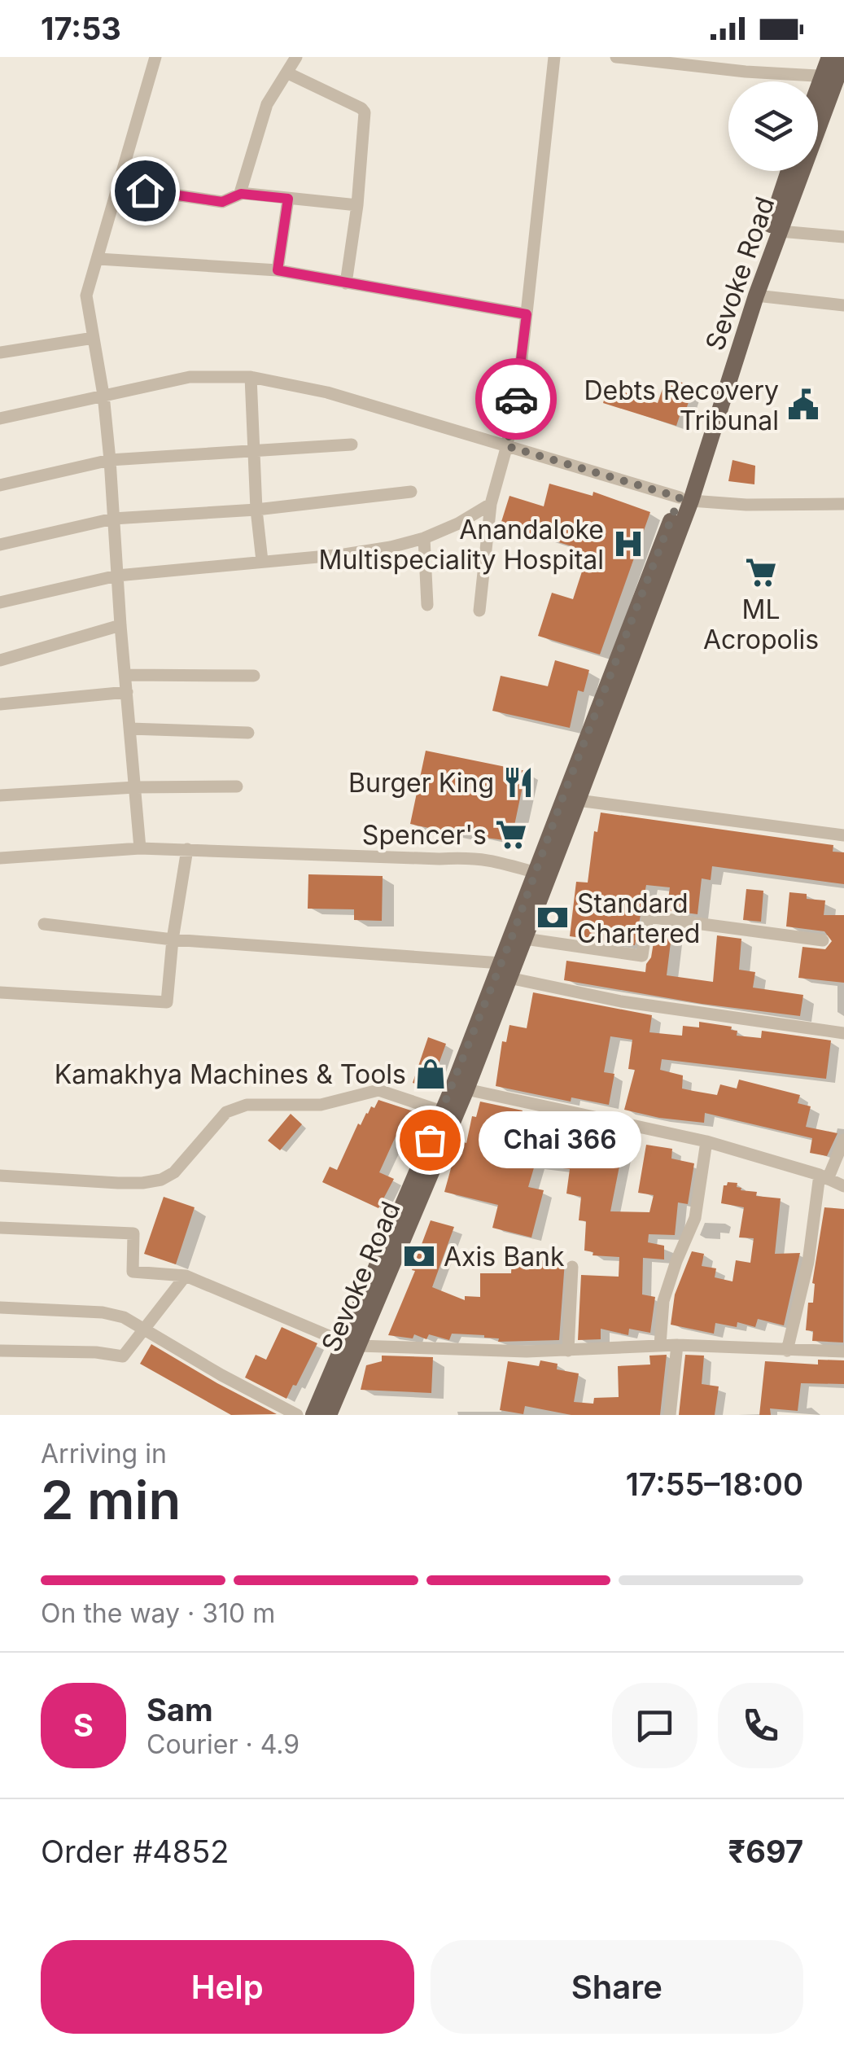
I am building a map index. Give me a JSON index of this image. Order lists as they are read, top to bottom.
{
  "streets": {
    "main road": ["Sevoke Road"]
  },
  "places": {
    "public building": ["Debts Recovery Tribunal"],
    "hospital": ["Anandaloke Multispeciality Hospital"],
    "supermarket": ["ML Acropolis", "Spencer's"],
    "restaurant": ["Burger King"],
    "bank": ["Standard Chartered", "Axis Bank"],
    "shop": ["Kamakhya Machines & Tools"],
    "other": ["Chai 366"]
  },
  "page": {
    "status": "17:53",
    "bubble": "Chai 366",
    "heading": ["2 min", "Arriving in", "17:55–18:00"],
    "panel": [
      "Sam",
      "Courier · 4.9",
      "Order #4852",
      "₹697"
    ],
    "bar": "On the way · 310 m",
    "round": "S",
    "buttons": ["Help", "Share"]
  }
}
